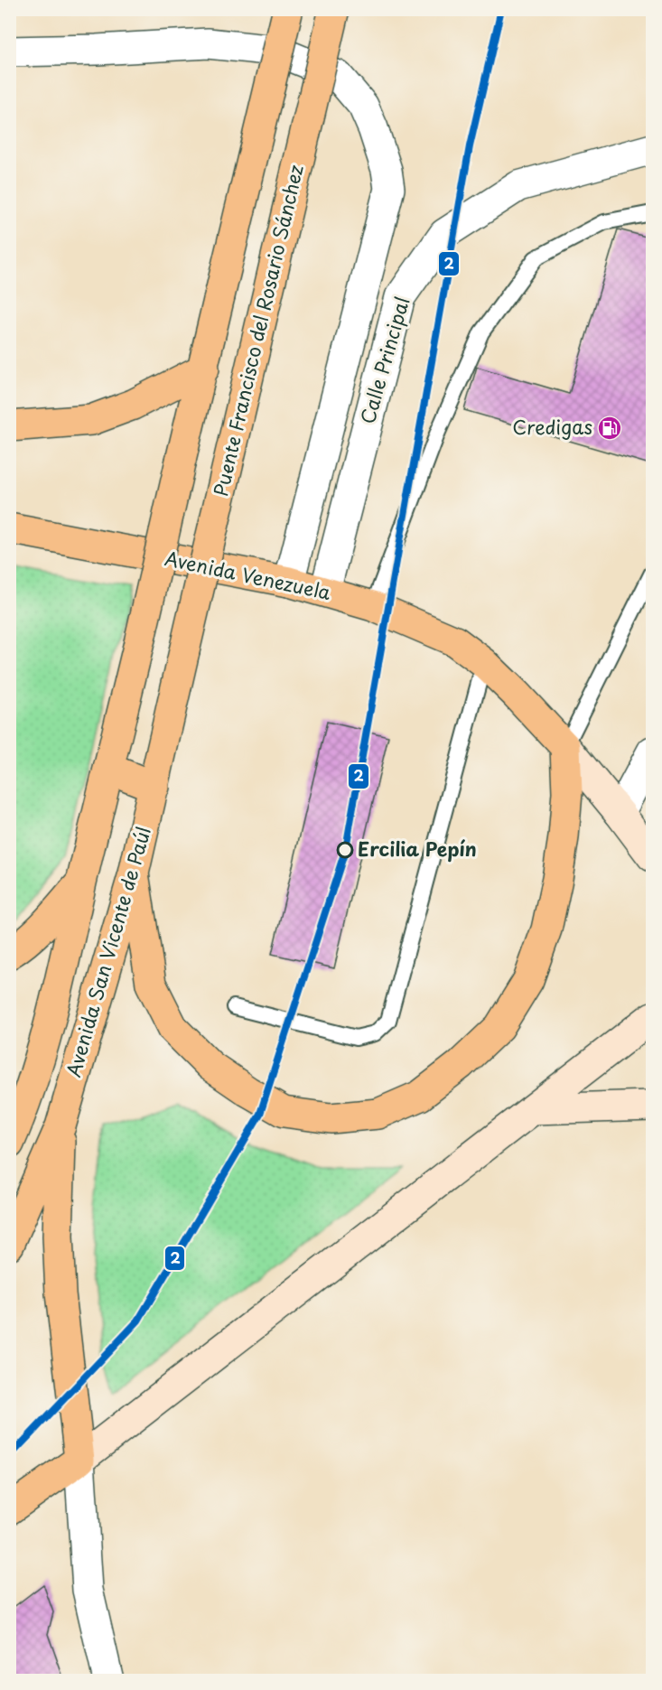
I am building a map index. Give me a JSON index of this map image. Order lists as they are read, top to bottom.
{
  "streets": {
    "main road": ["Puente Francisco del Rosario Sánchez", "Avenida Venezuela", "Avenida San Vicente de Paúl"],
    "street": ["Calle Principal"]
  },
  "crossings": [
    ["Puente Francisco del Rosario Sánchez", "Avenida San Vicente de Paúl"],
    ["Calle Principal", "Avenida Venezuela"]
  ],
  "places": {
    "fuel station": ["Credigas"],
    "other": ["Ercilia Pepín"]
  },
  "lines": ["transit line 2"]
}
